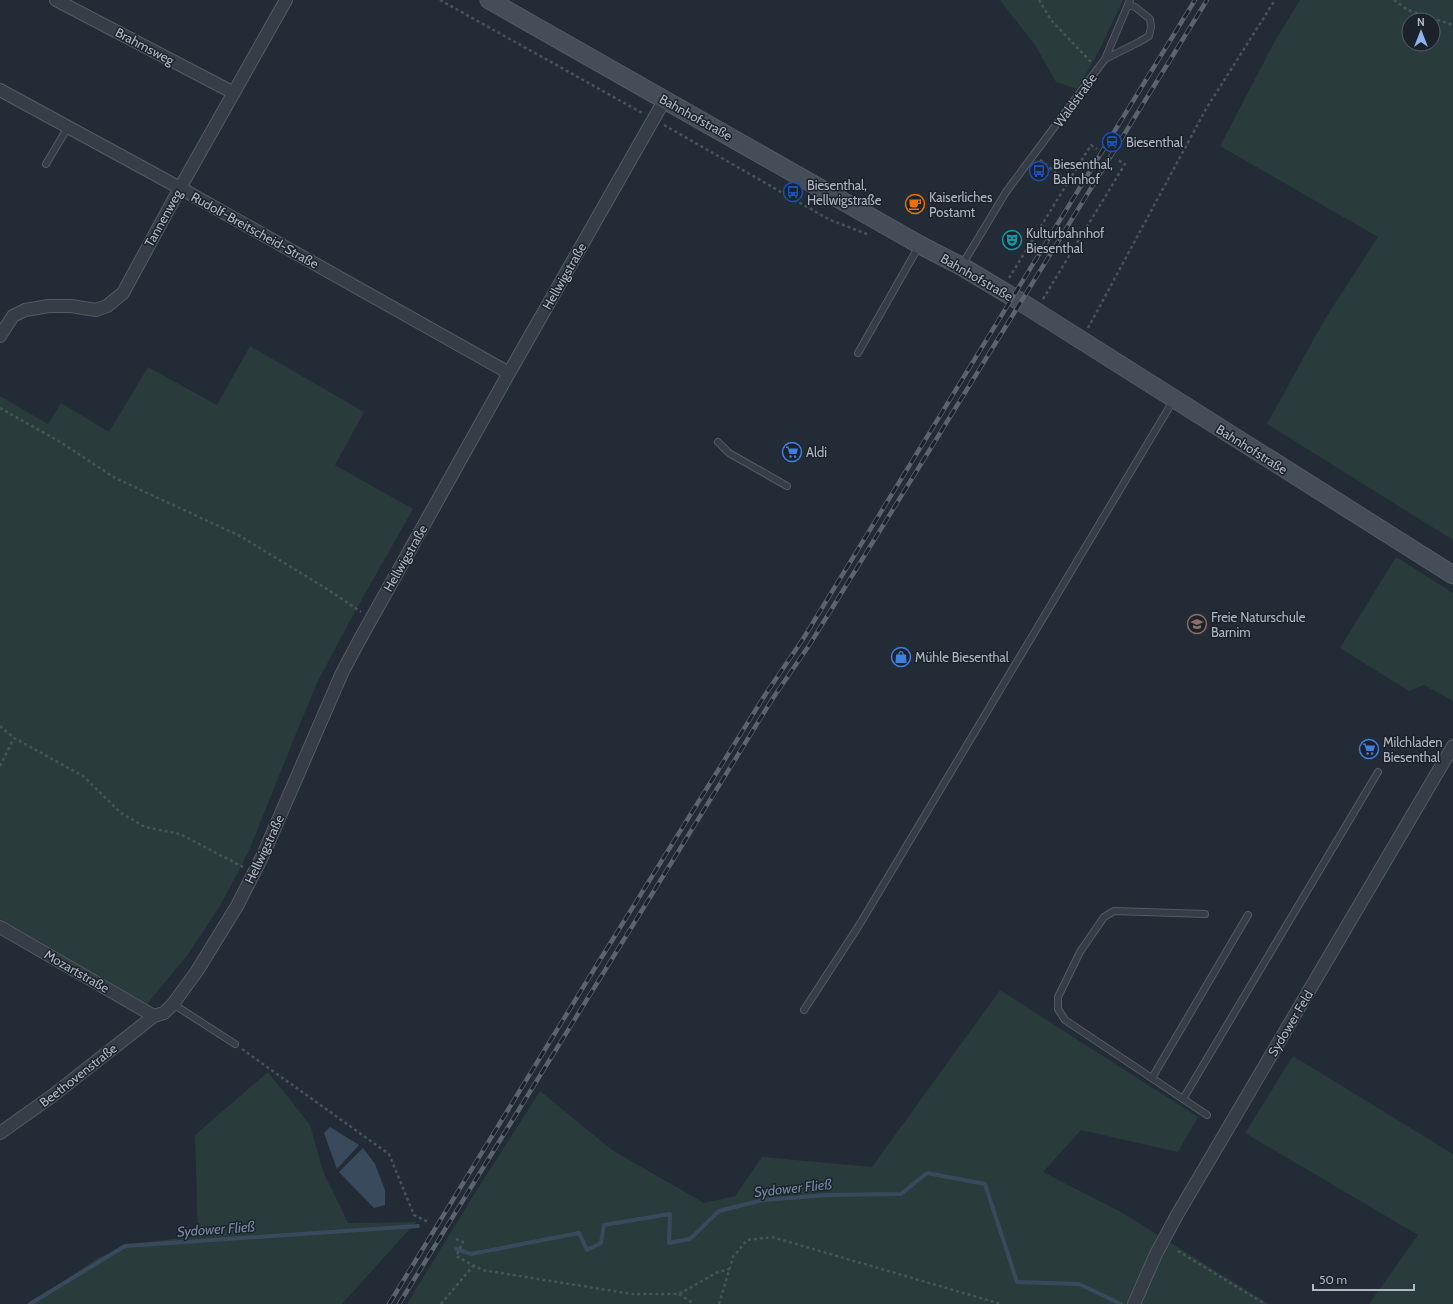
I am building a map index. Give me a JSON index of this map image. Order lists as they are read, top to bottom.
{
  "streets": {
    "main road": ["Bahnhofstraße"],
    "street": [
      "Brahmsweg",
      "Tannenweg",
      "Rudolf-Breitscheid-Straße",
      "Hellwigstraße",
      "Mozartstraße",
      "Sydower Feld",
      "Beethovenstraße"
    ],
    "lane": ["Waldstraße"]
  },
  "crossings": [
    ["Brahmsweg", "Tannenweg"],
    ["Waldstraße", "Bahnhofstraße"],
    ["Bahnhofstraße", "Hellwigstraße"],
    ["Tannenweg", "Rudolf-Breitscheid-Straße"],
    ["Rudolf-Breitscheid-Straße", "Hellwigstraße"],
    ["Hellwigstraße", "Mozartstraße"],
    ["Hellwigstraße", "Beethovenstraße"],
    ["Mozartstraße", "Beethovenstraße"]
  ],
  "water": ["Sydower Fließ"],
  "places": {
    "station": ["Biesenthal"],
    "bus stop": ["Biesenthal, Bahnhof", "Biesenthal, Hellwigstraße"],
    "cafe": ["Kaiserliches Postamt"],
    "theatre": ["Kulturbahnhof Biesenthal"],
    "supermarket": ["Aldi", "Milchladen Biesenthal"],
    "school or university": ["Freie Naturschule Barnim"],
    "shop": ["Mühle Biesenthal"]
  },
  "scale_bar": "50 m",
  "north": "top"
}
